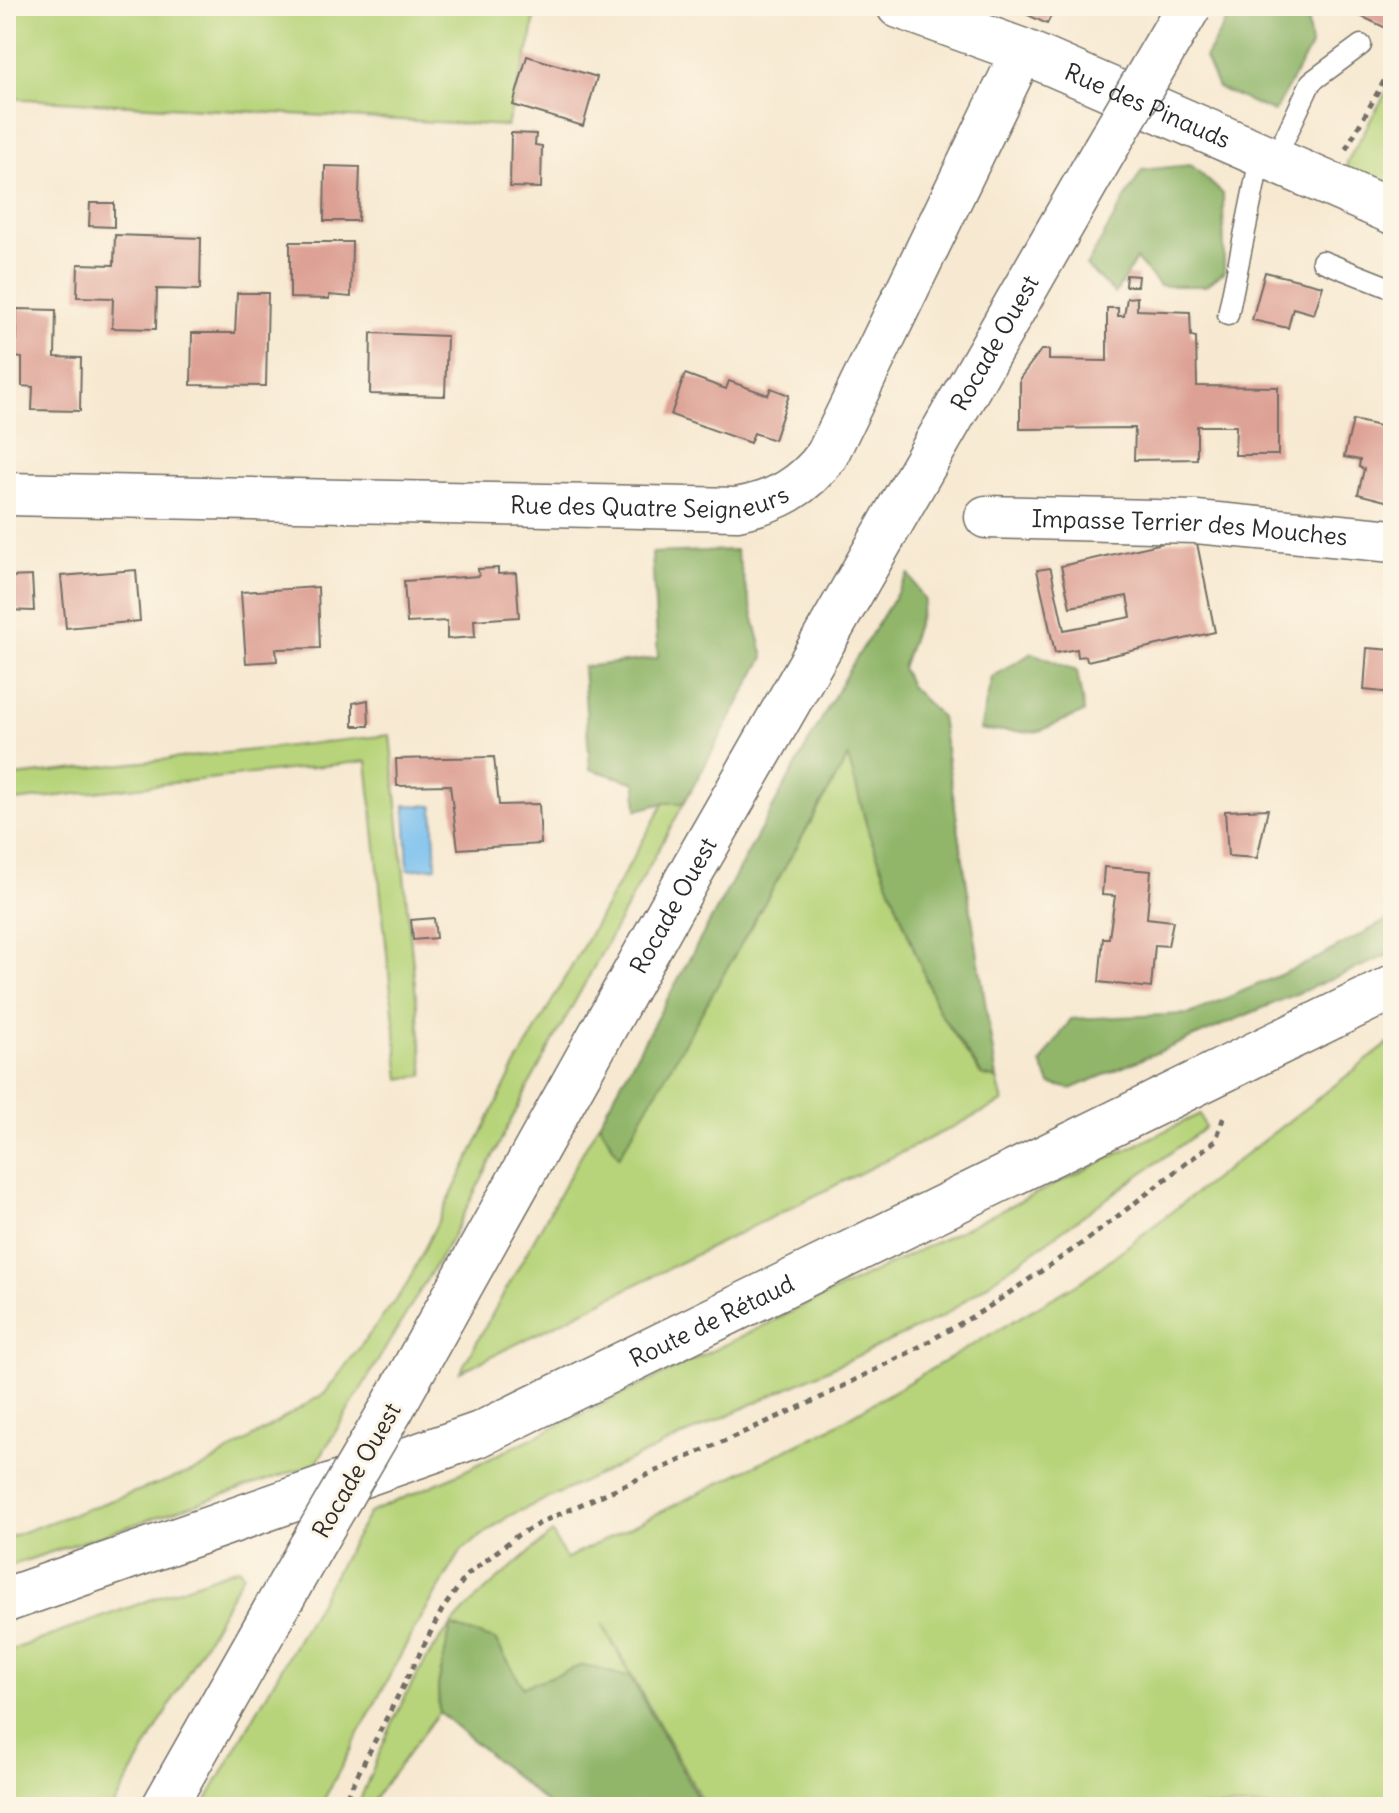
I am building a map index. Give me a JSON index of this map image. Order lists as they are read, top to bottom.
{
  "streets": {
    "main road": ["Rue des Pinauds", "Rocade Ouest", "Route de Rétaud"],
    "street": ["Rue des Quatre Seigneurs", "Impasse Terrier des Mouches"]
  },
  "crossings": [
    ["Rue des Pinauds", "Rue des Quatre Seigneurs"]
  ]
}
